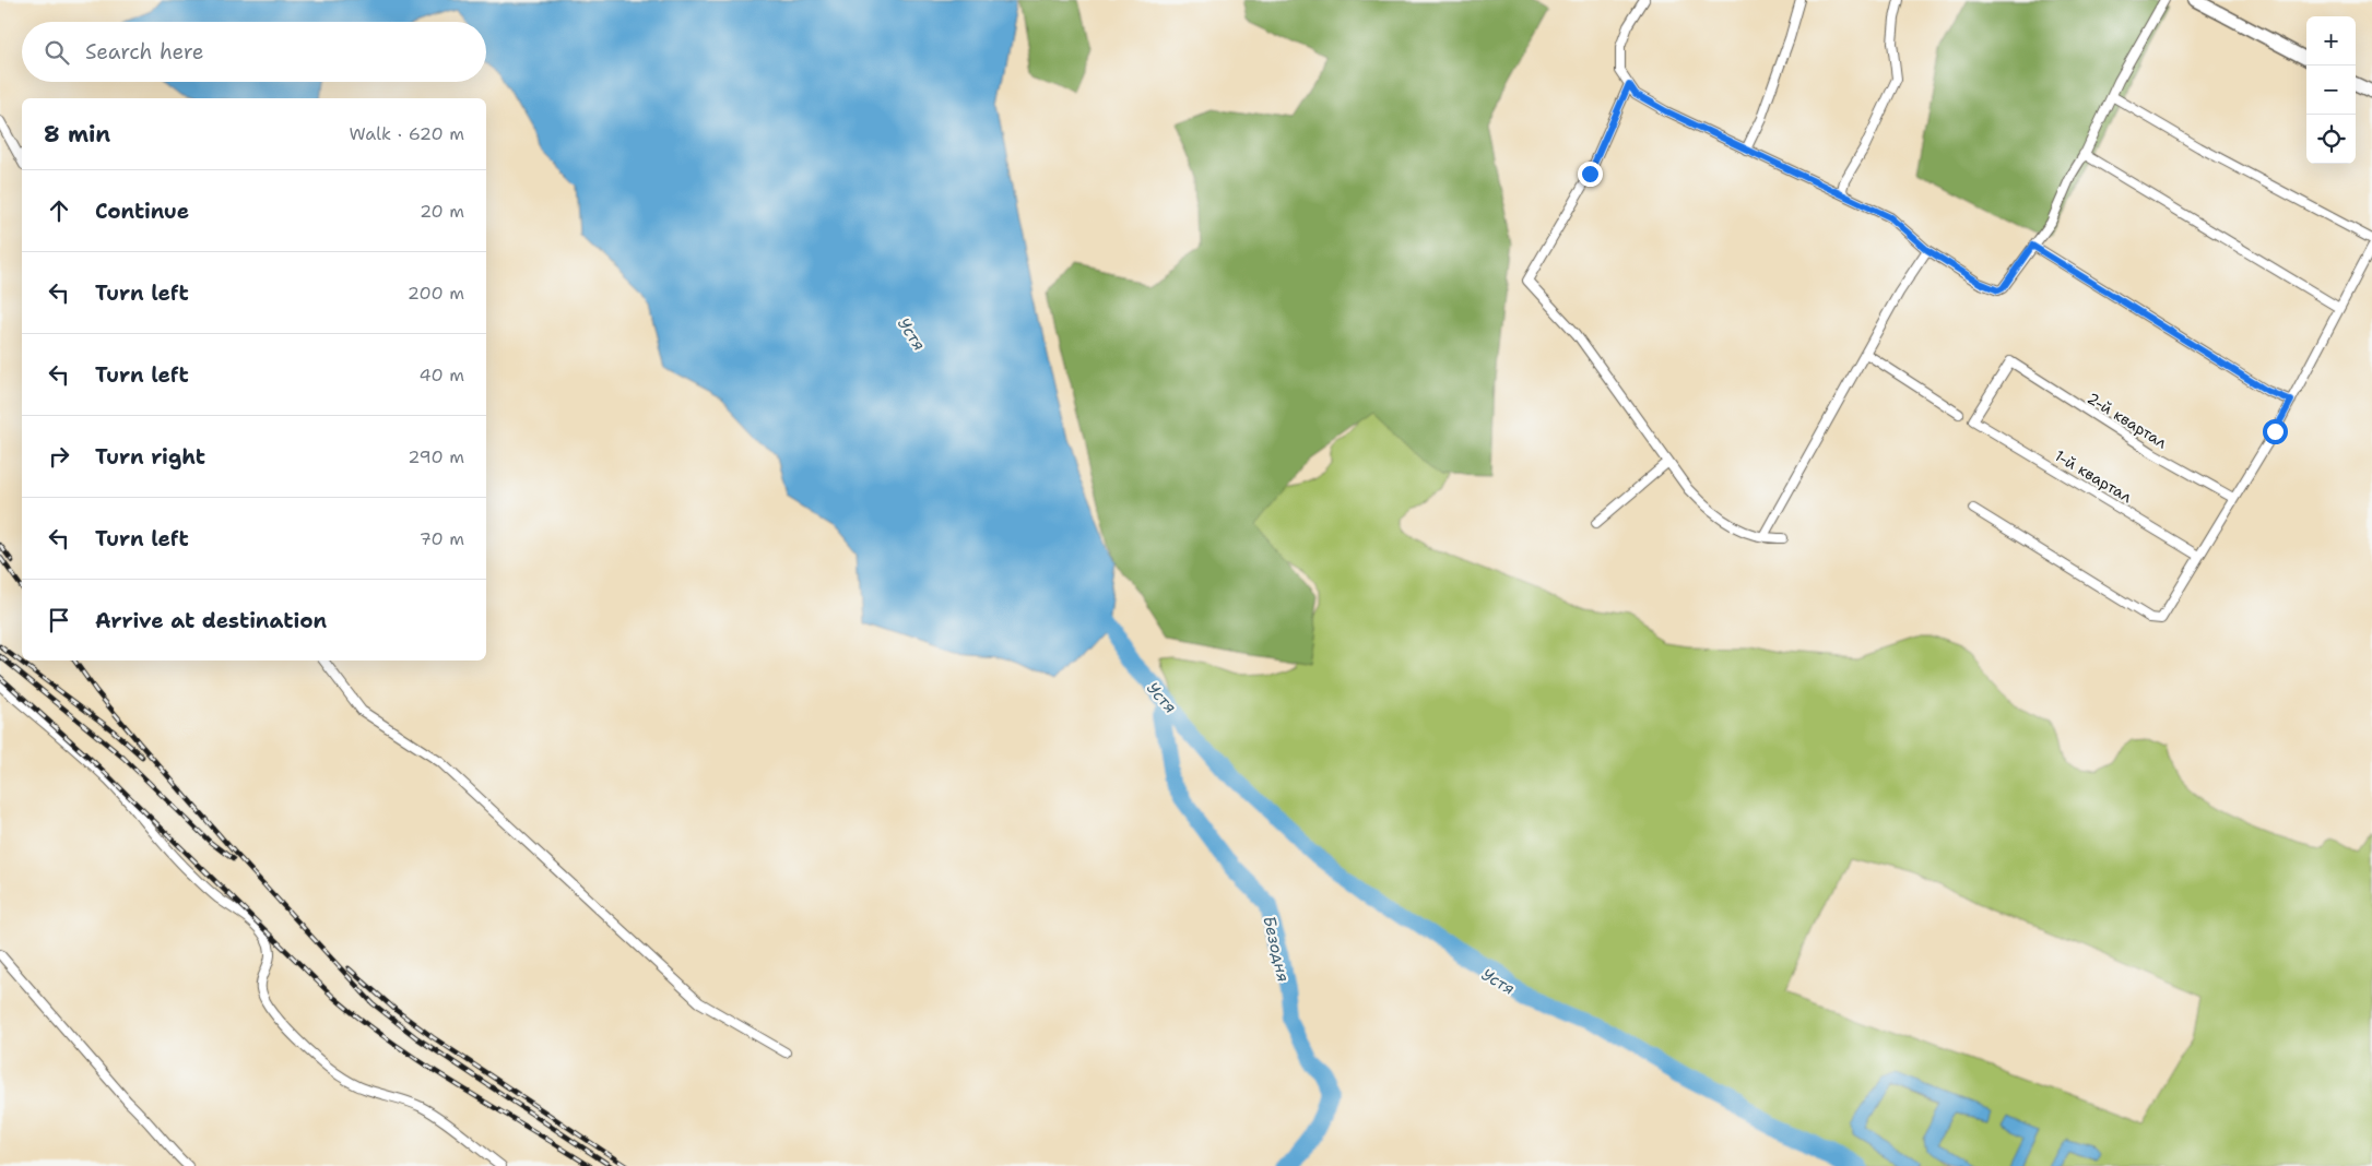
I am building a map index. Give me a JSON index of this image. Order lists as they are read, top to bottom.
{
  "streets": {
    "street": ["2-й квартал", "1-й квартал"]
  },
  "crossings": [
    ["2-й квартал", "1-й квартал"]
  ],
  "water": ["Устя", "Безодня"],
  "page": {
    "map_buttons": ["+", "−"],
    "search": "Search here",
    "heading": ["8 min", "Walk · 620 m"],
    "list": [
      ["Continue", "20 m"],
      ["Turn left", "200 m"],
      ["Turn left", "40 m"],
      ["Turn right", "290 m"],
      ["Turn left", "70 m"],
      "Arrive at destination"
    ]
  }
}
